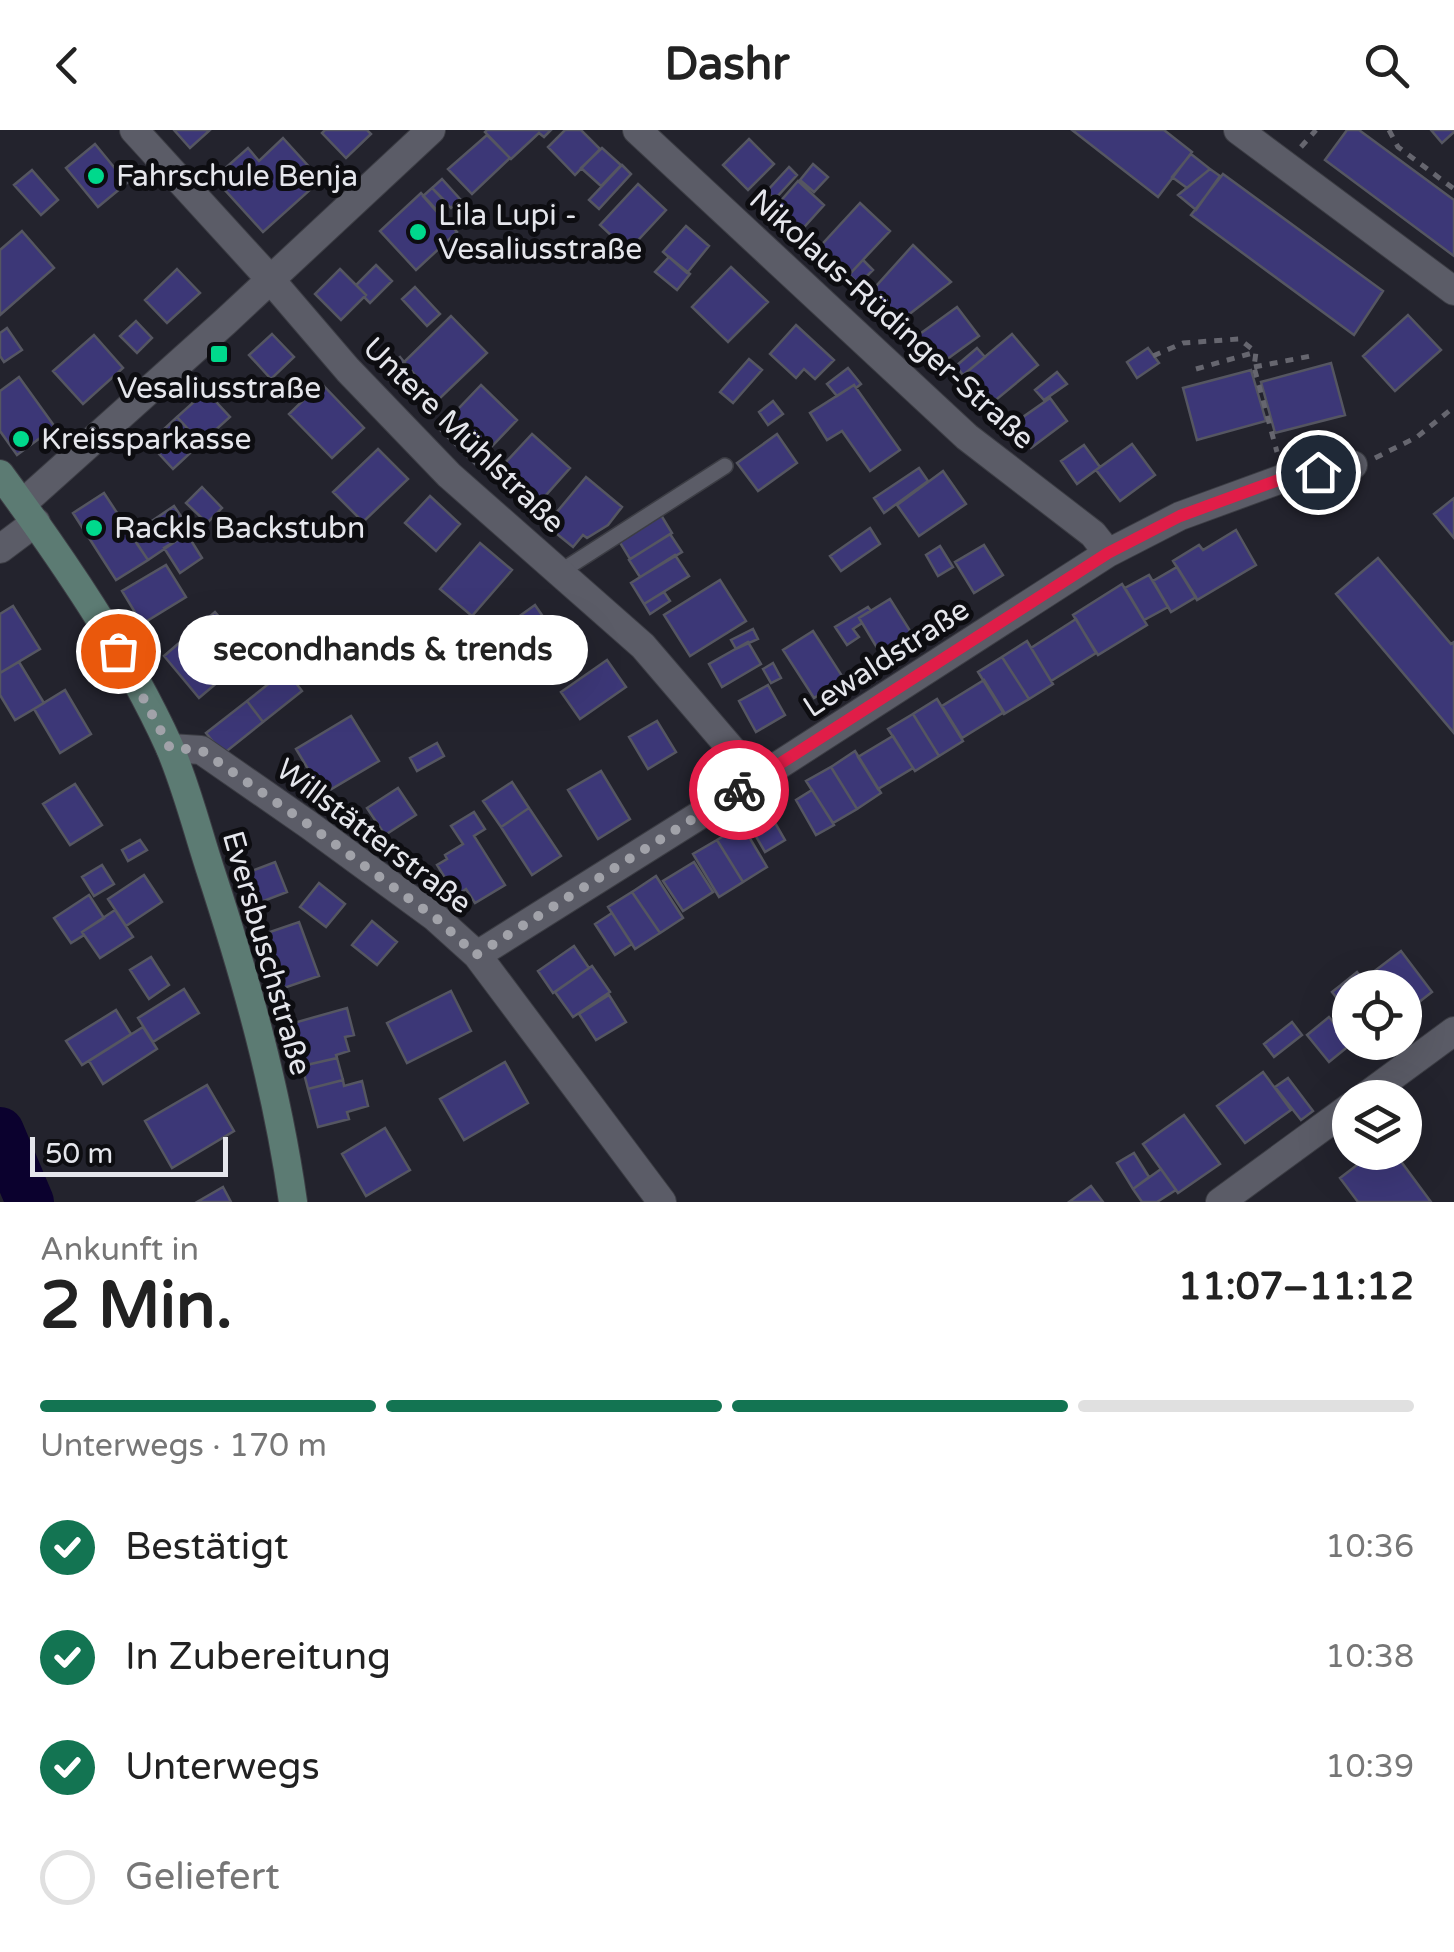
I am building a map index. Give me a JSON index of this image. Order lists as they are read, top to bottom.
{
  "streets": {
    "main road": ["Eversbuschstraße"],
    "street": [
      "Nikolaus-Rüdinger-Straße",
      "Untere Mühlstraße",
      "Lewaldstraße",
      "Willstätterstraße"
    ]
  },
  "crossings": [
    ["Nikolaus-Rüdinger-Straße", "Lewaldstraße"],
    ["Untere Mühlstraße", "Lewaldstraße"],
    ["Lewaldstraße", "Willstätterstraße"],
    ["Willstätterstraße", "Eversbuschstraße"]
  ],
  "places": {
    "other": [
      "Fahrschule Benja",
      "Lila Lupi - Vesaliusstraße",
      "Kreissparkasse",
      "Rackls Backstubn",
      "secondhands & trends"
    ],
    "transit": ["Vesaliusstraße"]
  },
  "scale_bar": "50 m",
  "page": {
    "header": "Dashr",
    "bubble": "secondhands & trends",
    "scale": "50 m",
    "heading": ["2 Min.", "Ankunft in", "11:07–11:12"],
    "bar": "Unterwegs · 170 m",
    "list": [
      ["Bestätigt", "10:36"],
      ["In Zubereitung", "10:38"],
      ["Unterwegs", "10:39"],
      "Geliefert"
    ]
  }
}
